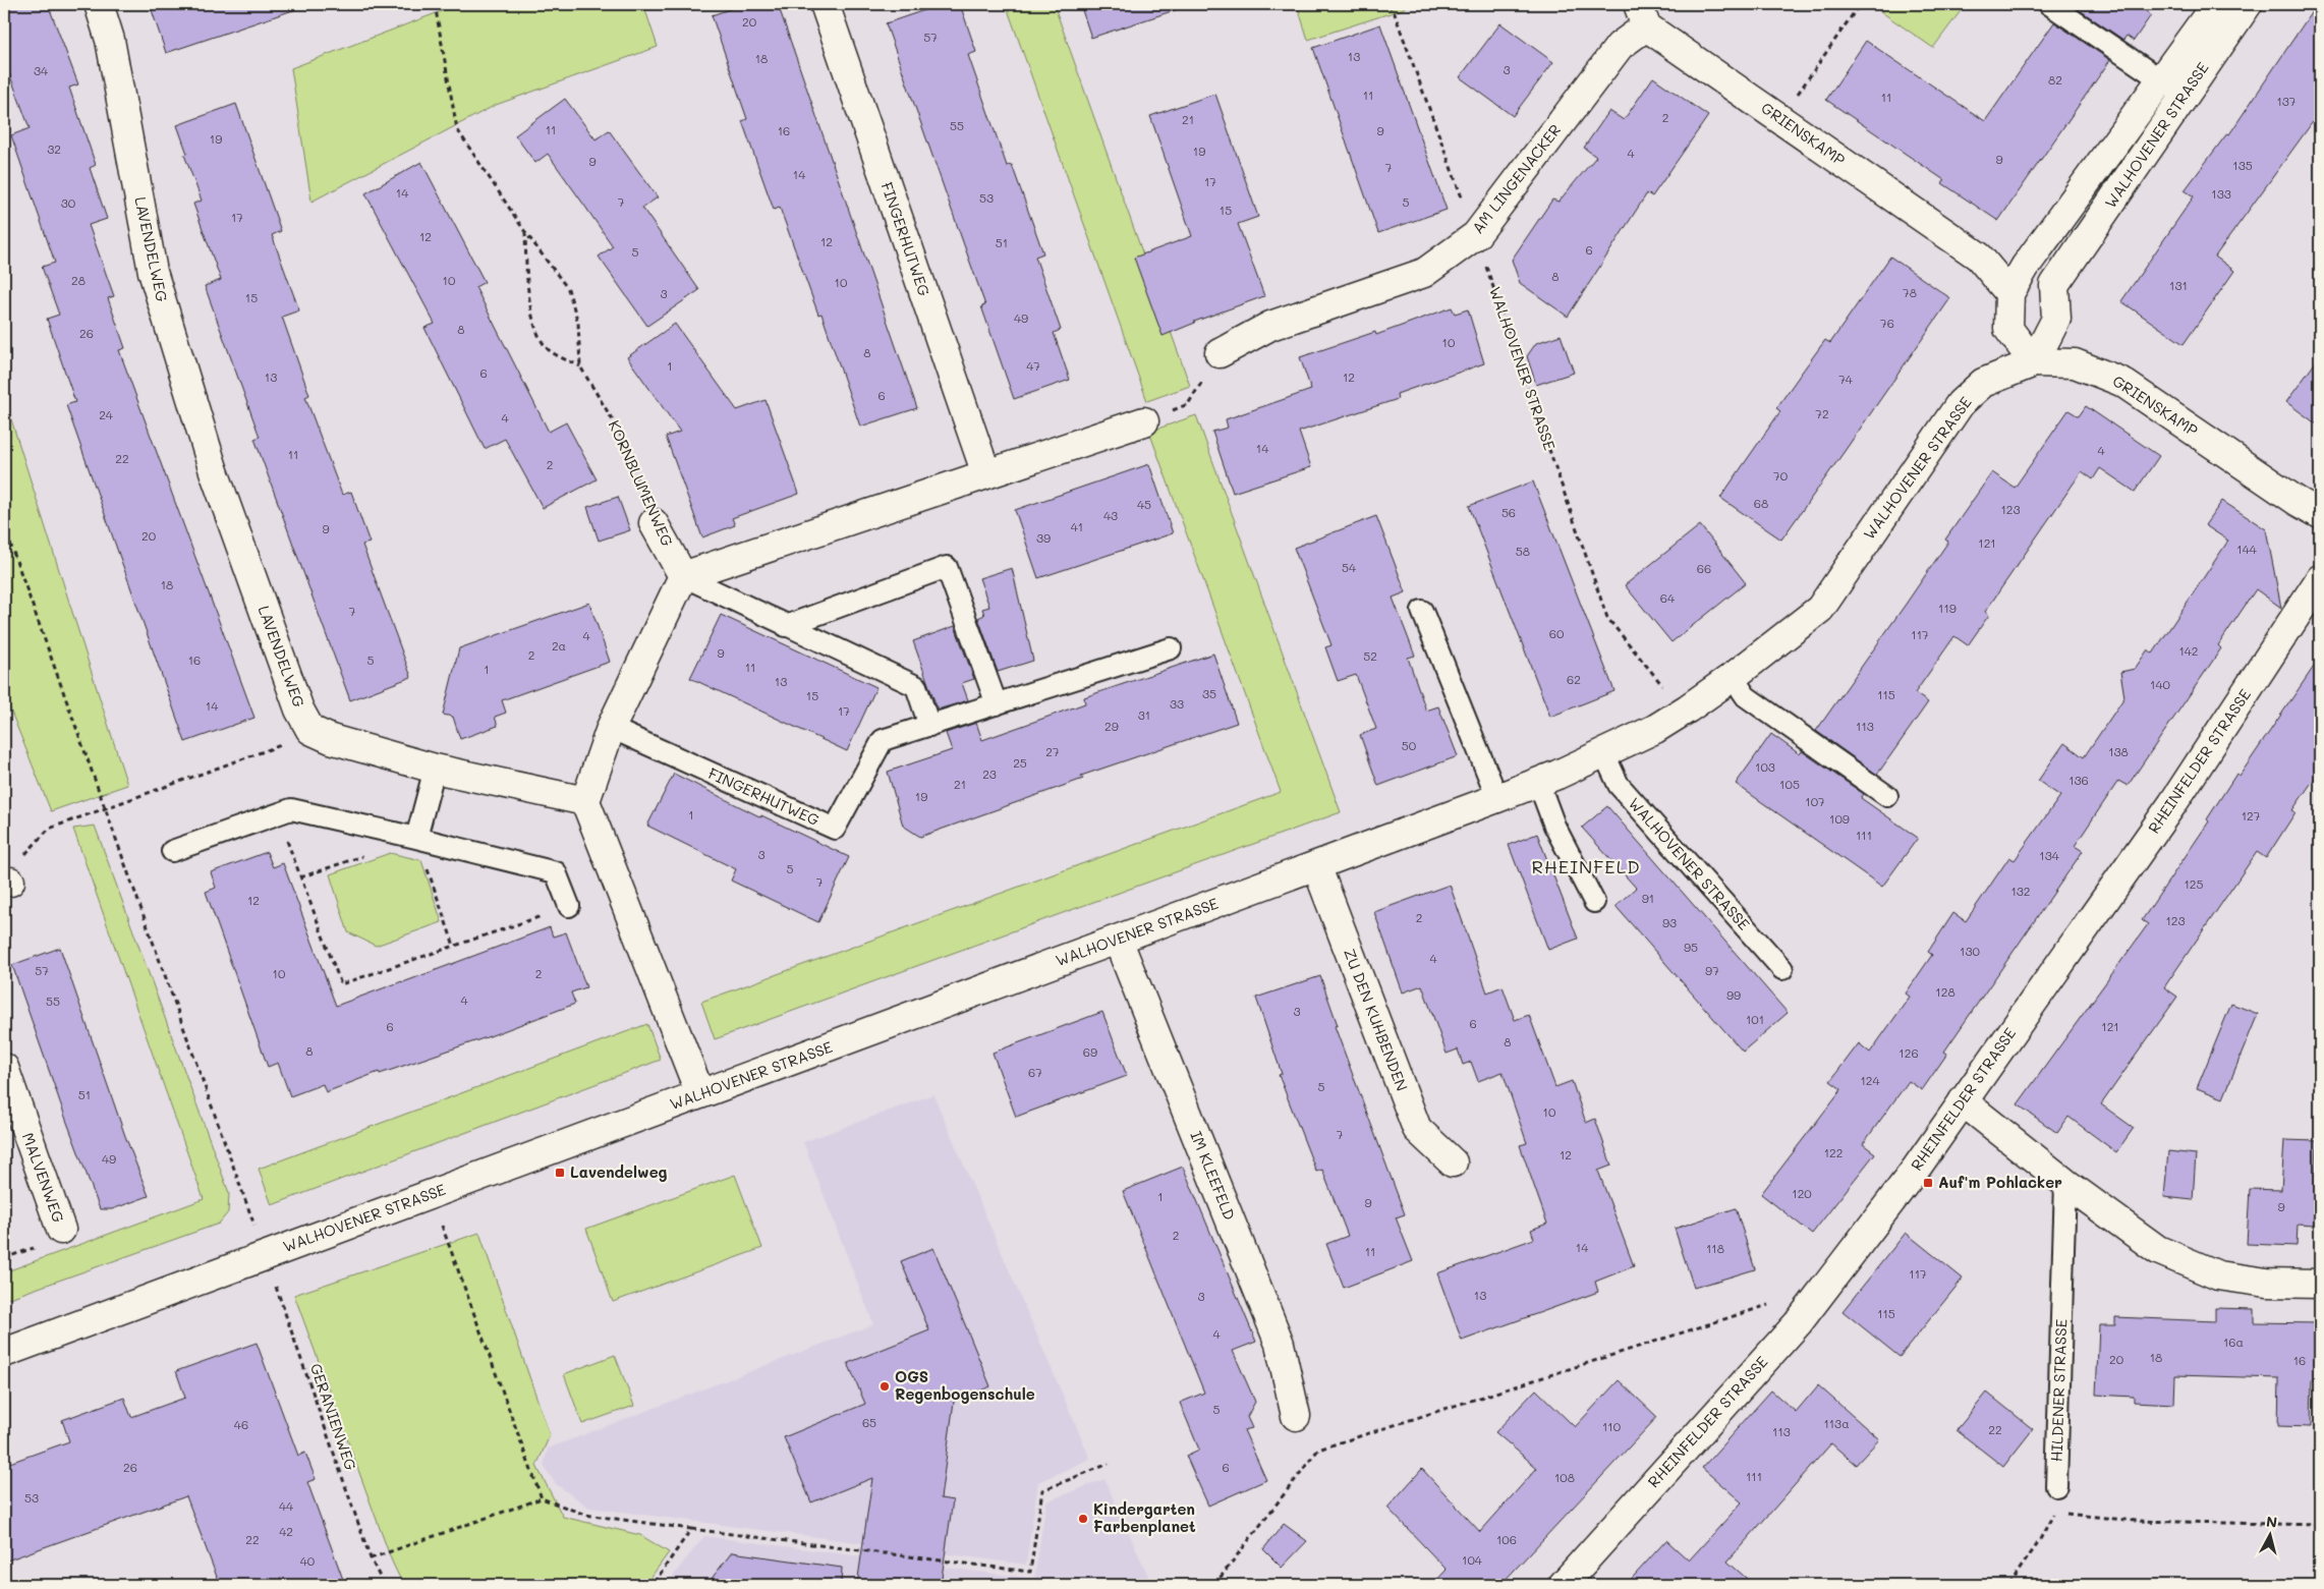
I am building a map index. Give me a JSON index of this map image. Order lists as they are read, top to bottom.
{
  "streets": {
    "street": [
      "GRIENSKAMP",
      "WALHOVENER STRASSE",
      "AM LINGENACKER",
      "FINGERHUTWEG",
      "LAVENDELWEG",
      "KORNBLUMENWEG",
      "RHEINFELDER STRASSE",
      "ZU DEN KUHBENDEN",
      "IM KLEEFELD",
      "MALVENWEG"
    ],
    "lane": ["HILDENER STRASSE"],
    "path": ["GERANIENWEG"]
  },
  "crossings": [
    ["GRIENSKAMP", "WALHOVENER STRASSE"],
    ["GRIENSKAMP", "AM LINGENACKER"],
    ["WALHOVENER STRASSE", "AM LINGENACKER"],
    ["WALHOVENER STRASSE", "ZU DEN KUHBENDEN"],
    ["WALHOVENER STRASSE", "IM KLEEFELD"],
    ["WALHOVENER STRASSE", "GERANIENWEG"]
  ],
  "districts": ["RHEINFELD"],
  "places": {
    "transit": ["Lavendelweg", "Auf'm Pohlacker"],
    "other": ["OGS Regenbogenschule", "Kindergarten Farbenplanet"]
  },
  "house_numbers": [
    "20",
    "57",
    "13",
    "18",
    "3",
    "34",
    "82",
    "11",
    "11",
    "137",
    "2",
    "21",
    "55",
    "11",
    "16",
    "9",
    "19",
    "32",
    "19",
    "4",
    "9",
    "9",
    "135",
    "7",
    "14",
    "17",
    "14",
    "133",
    "53",
    "7",
    "5",
    "30",
    "15",
    "17",
    "12",
    "12",
    "51",
    "6",
    "5",
    "8",
    "28",
    "10",
    "10",
    "131",
    "78",
    "3",
    "15",
    "49",
    "76",
    "8",
    "26",
    "10",
    "8",
    "1",
    "47",
    "6",
    "13",
    "12",
    "74",
    "6",
    "72",
    "24",
    "4",
    "14",
    "4",
    "11",
    "22",
    "2",
    "70",
    "68",
    "45",
    "123",
    "56",
    "43",
    "41",
    "9",
    "20",
    "39",
    "121",
    "144",
    "58",
    "54",
    "66",
    "18",
    "64",
    "119",
    "7",
    "60",
    "117",
    "4",
    "2a",
    "142",
    "9",
    "2",
    "52",
    "16",
    "5",
    "11",
    "1",
    "62",
    "13",
    "140",
    "35",
    "115",
    "15",
    "33",
    "14",
    "17",
    "31",
    "29",
    "113",
    "50",
    "27",
    "138",
    "25",
    "103",
    "23",
    "136",
    "21",
    "105",
    "19",
    "107",
    "1",
    "127",
    "109",
    "111",
    "3",
    "134",
    "5",
    "7",
    "125",
    "132",
    "91",
    "12",
    "2",
    "123",
    "93",
    "95",
    "130",
    "4",
    "57",
    "97",
    "10",
    "2",
    "128",
    "99",
    "4",
    "55",
    "3",
    "101",
    "6",
    "6",
    "121",
    "8",
    "8",
    "69",
    "126",
    "67",
    "124",
    "5",
    "51",
    "10",
    "7",
    "122",
    "12",
    "49",
    "120",
    "1",
    "9",
    "9",
    "2",
    "14",
    "118",
    "11",
    "117",
    "13",
    "3",
    "115",
    "4",
    "16a",
    "18",
    "20",
    "16",
    "5",
    "65",
    "113a",
    "46",
    "110",
    "22",
    "113",
    "26",
    "6",
    "111",
    "108",
    "53",
    "44",
    "42",
    "22",
    "106",
    "104",
    "40"
  ],
  "north": "top"
}
